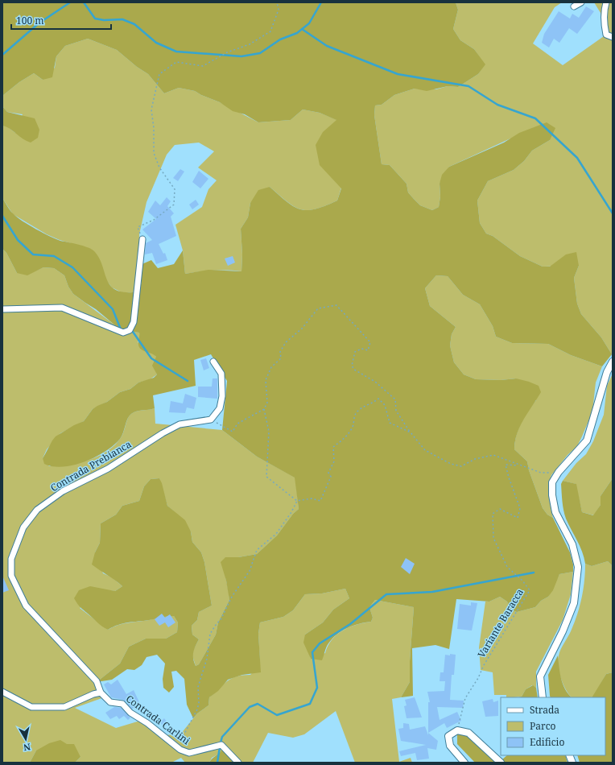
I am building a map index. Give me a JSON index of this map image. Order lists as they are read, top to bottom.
{
  "streets": {
    "street": ["Contrada Prebianca", "Contrada Carlini"],
    "path": ["Variante Baracca"]
  },
  "crossings": [
    ["Contrada Prebianca", "Contrada Carlini"]
  ],
  "legend": ["Strada", "Parco", "Edificio"],
  "scale_bar": "100 m",
  "north": "bottom"
}
